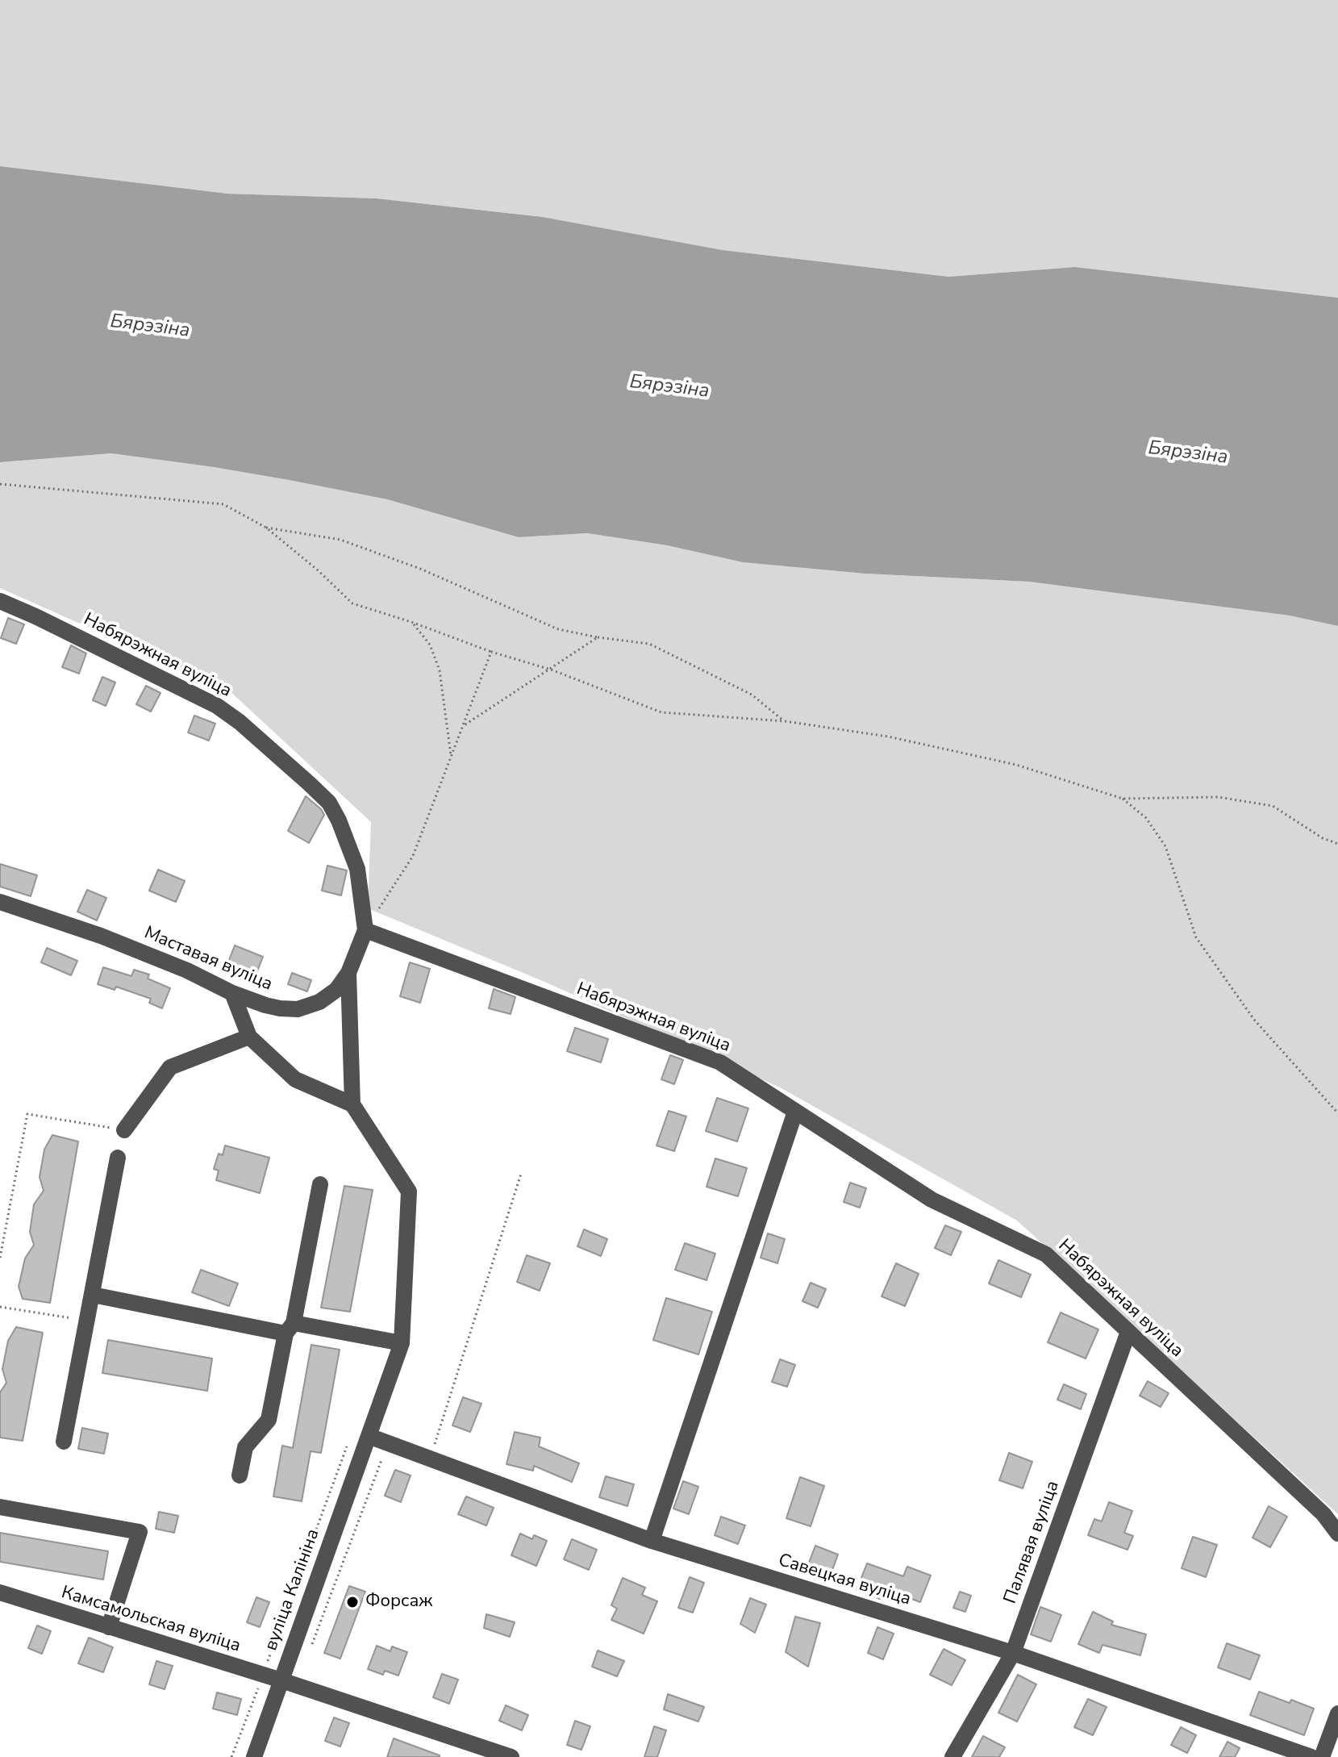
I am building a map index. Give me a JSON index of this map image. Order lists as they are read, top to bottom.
{
  "streets": {
    "street": [
      "Набярэжная вуліца",
      "Маставая вуліца",
      "Палявая вуліца",
      "Савецкая вуліца",
      "вуліца Калініна",
      "Камсамольская вуліца"
    ]
  },
  "crossings": [
    ["Набярэжная вуліца", "Маставая вуліца"],
    ["Набярэжная вуліца", "Палявая вуліца"],
    ["Палявая вуліца", "Савецкая вуліца"],
    ["Савецкая вуліца", "вуліца Калініна"],
    ["вуліца Калініна", "Камсамольская вуліца"]
  ],
  "water": ["Бярэзіна"],
  "places": ["Форсаж"]
}
